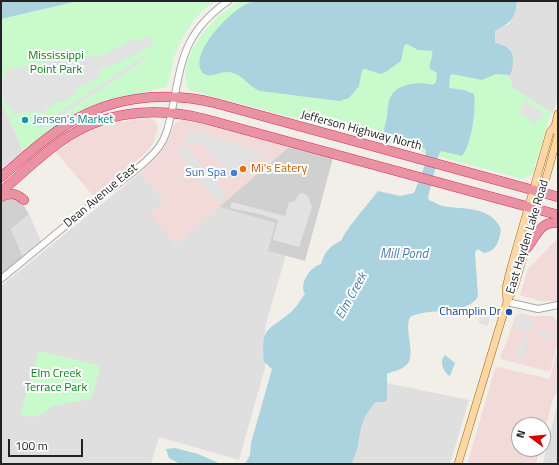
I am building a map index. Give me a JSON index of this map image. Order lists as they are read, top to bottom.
{
  "streets": {
    "highway": ["Jefferson Highway North"],
    "main road": ["East Hayden Lake Road"],
    "street": ["Dean Avenue East"]
  },
  "crossings": [
    ["Jefferson Highway North", "Dean Avenue East"],
    ["Jefferson Highway North", "East Hayden Lake Road"]
  ],
  "water": ["Mill Pond", "Elm Creek"],
  "parks": ["Mississippi Point Park", "Elm Creek Terrace Park"],
  "places": [
    "Jensen's Market",
    "Mi's Eatery",
    "Sun Spa",
    "Champlin Dr"
  ],
  "scale_bar": "100 m",
  "north": "left"
}
